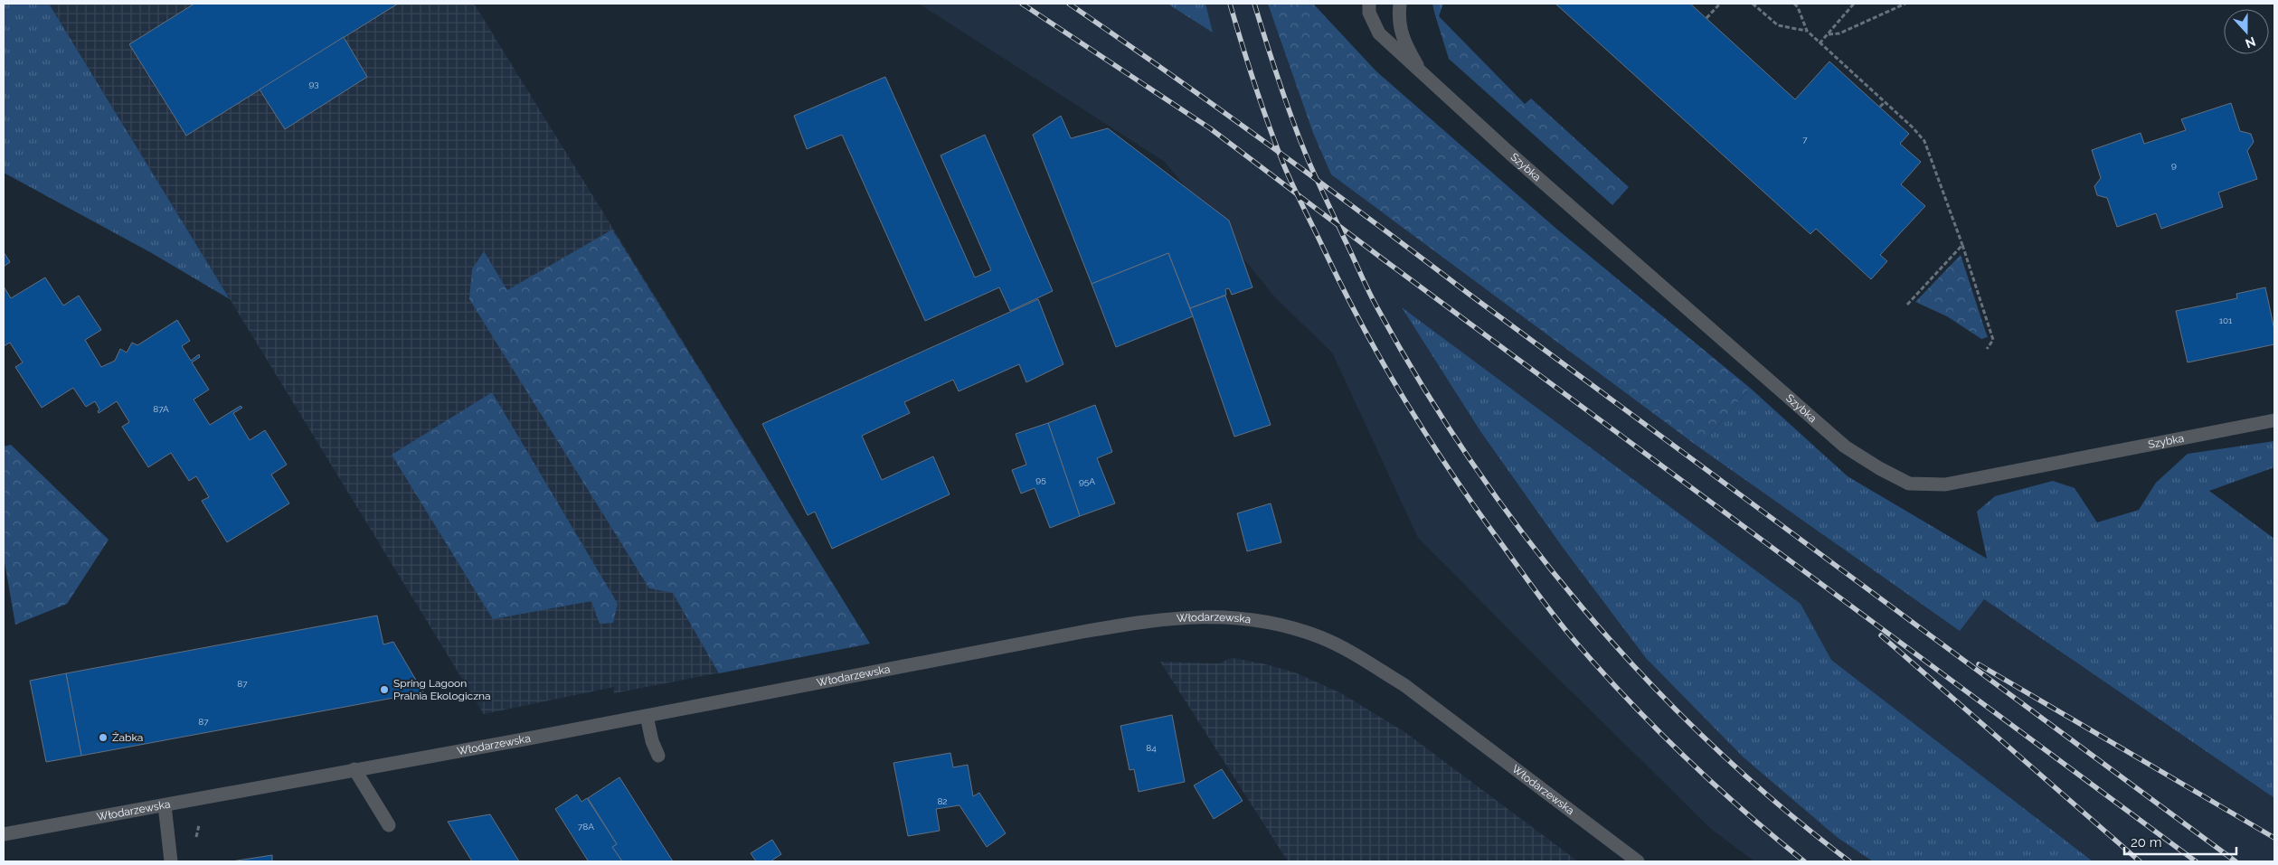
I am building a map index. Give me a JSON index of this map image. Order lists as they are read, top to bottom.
{
  "streets": {
    "street": ["Szybka", "Włodarzewska"]
  },
  "places": ["Spring Lagoon Pralnia Ekologiczna", "Żabka"],
  "house_numbers": [
    "93",
    "7",
    "9",
    "101",
    "87A",
    "95",
    "95A",
    "87",
    "87",
    "84",
    "82",
    "78A"
  ],
  "scale_bar": "20 m",
  "north": "bottom"
}
